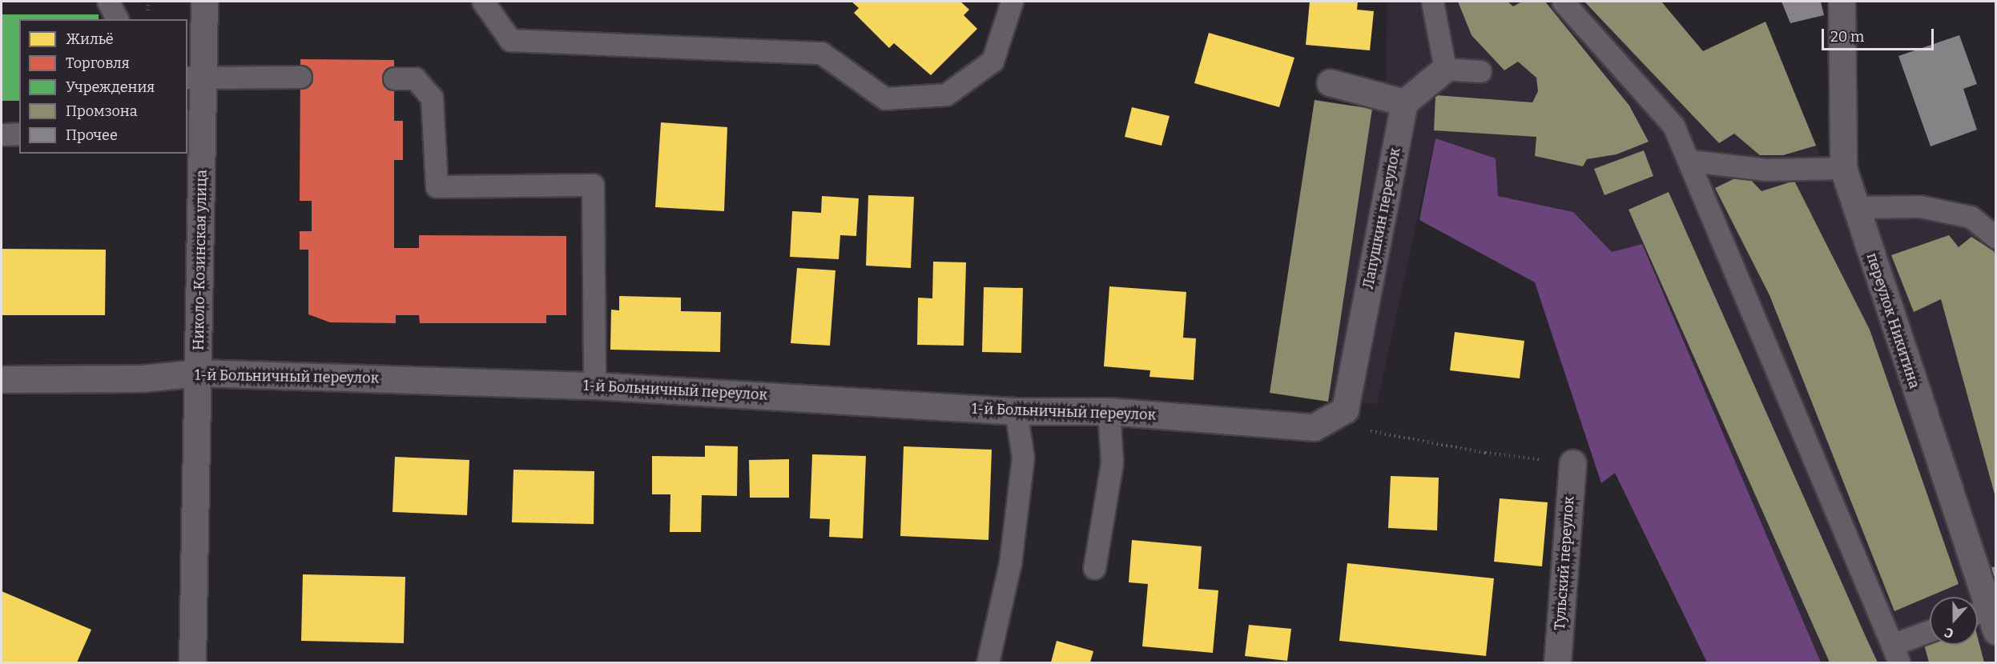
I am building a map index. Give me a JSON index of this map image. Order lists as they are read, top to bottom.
{
  "streets": {
    "street": [
      "Лапушкин переулок",
      "Николо-Козинская улица",
      "переулок Никитина",
      "1-й Больничный переулок",
      "Тульский переулок"
    ]
  },
  "crossings": [
    ["Лапушкин переулок", "1-й Больничный переулок"],
    ["Николо-Козинская улица", "1-й Больничный переулок"]
  ],
  "legend": [
    "Жильё",
    "Торговля",
    "Учреждения",
    "Промзона",
    "Прочее"
  ],
  "scale_bar": "20 m",
  "north": "bottom"
}
